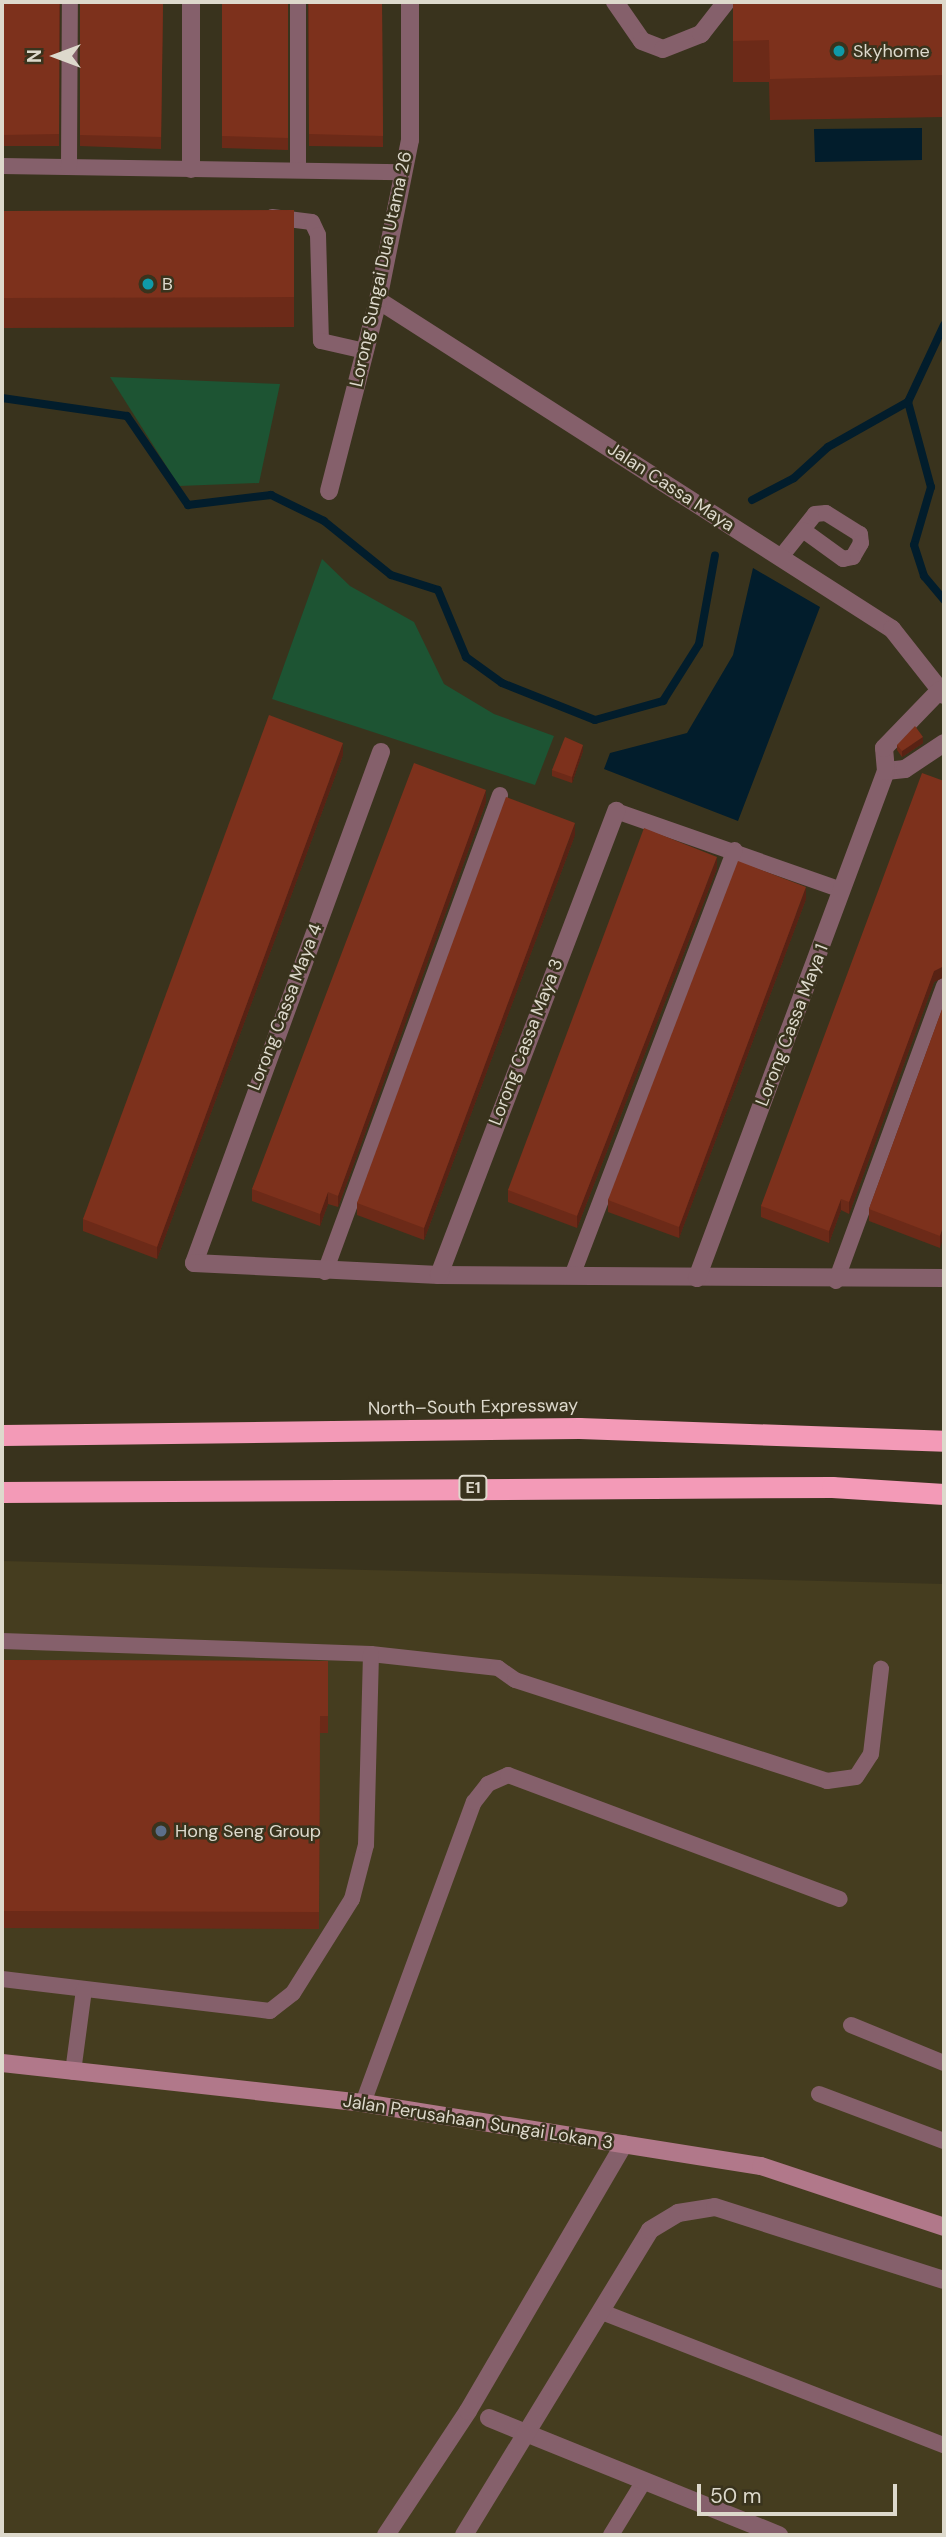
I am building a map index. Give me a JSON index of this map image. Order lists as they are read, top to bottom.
{
  "streets": {
    "highway": ["North–South Expressway", "E1"],
    "main road": ["Jalan Perusahaan Sungai Lokan 3"],
    "street": [
      "Lorong Sungai Dua Utama 26",
      "Jalan Cassa Maya",
      "Lorong Cassa Maya 4",
      "Lorong Cassa Maya 1",
      "Lorong Cassa Maya 3"
    ]
  },
  "crossings": [
    ["Lorong Sungai Dua Utama 26", "Jalan Cassa Maya"],
    ["Jalan Cassa Maya", "Lorong Cassa Maya 1"]
  ],
  "places": ["Skyhome", "B", "Hong Seng Group"],
  "scale_bar": "50 m",
  "north": "left"
}
